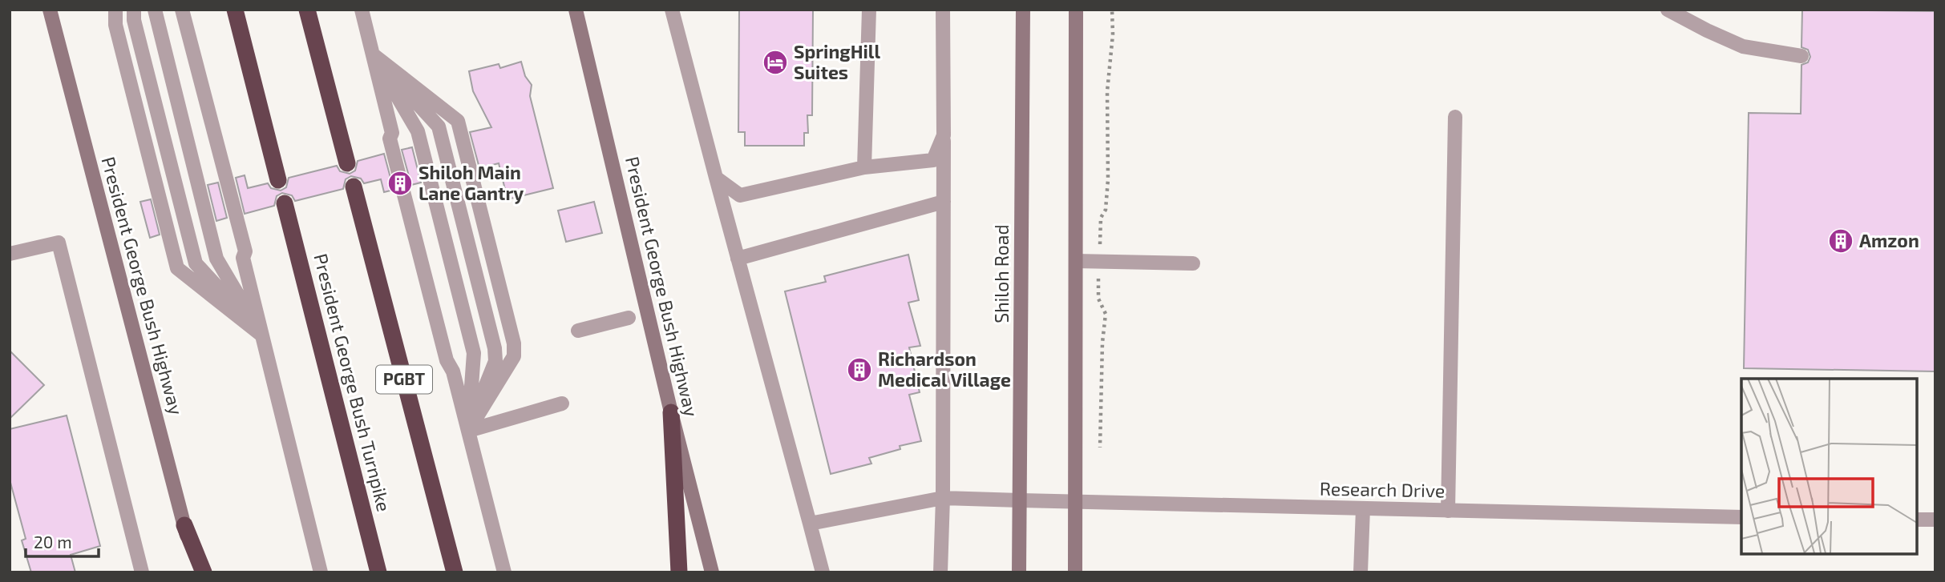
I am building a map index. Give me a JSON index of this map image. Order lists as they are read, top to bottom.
{
  "streets": {
    "highway": ["PGBT", "President George Bush Turnpike"],
    "main road": ["Shiloh Road", "President George Bush Highway"],
    "street": ["Research Drive"]
  },
  "crossings": [
    ["Shiloh Road", "Research Drive"]
  ],
  "places": {
    "hotel": ["SpringHill Suites"],
    "building": ["Shiloh Main Lane Gantry", "Amzon", "Richardson Medical Village"]
  },
  "scale_bar": "20 m"
}
